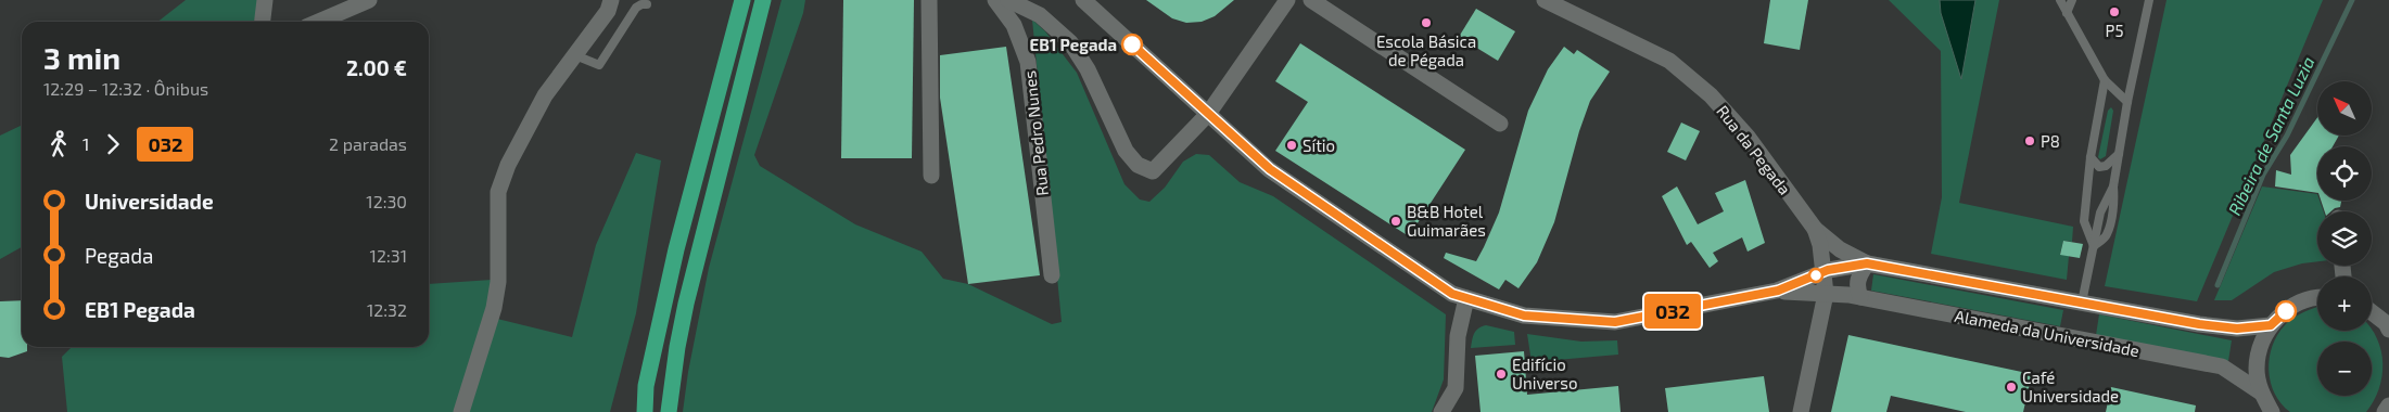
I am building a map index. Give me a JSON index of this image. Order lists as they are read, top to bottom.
{
  "streets": {
    "street": ["Rua Pedro Nunes", "Rua da Pegada", "Alameda da Universidade"]
  },
  "water": ["Ribeira de Santa Luzia"],
  "places": [
    "P5",
    "Escola Básica de Pégada",
    "EB1 Pegada",
    "P8",
    "Sítio",
    "B&B Hotel Guimarães",
    "Edifício Universo",
    "Café Universidade"
  ],
  "lines": ["bus line 032"],
  "north": "top left",
  "page": {
    "on_map": "032",
    "heading": ["3 min", "12:29 – 12:32 · Ônibus", "2.00 €"],
    "map_buttons": ["+", "−"],
    "legs": ["1", "032", "2 paradas"],
    "list": [
      {
        "name": "Universidade",
        "value": "12:30"
      },
      {
        "name": "Pegada",
        "value": "12:31"
      },
      {
        "name": "EB1 Pegada",
        "value": "12:32"
      }
    ]
  }
}
